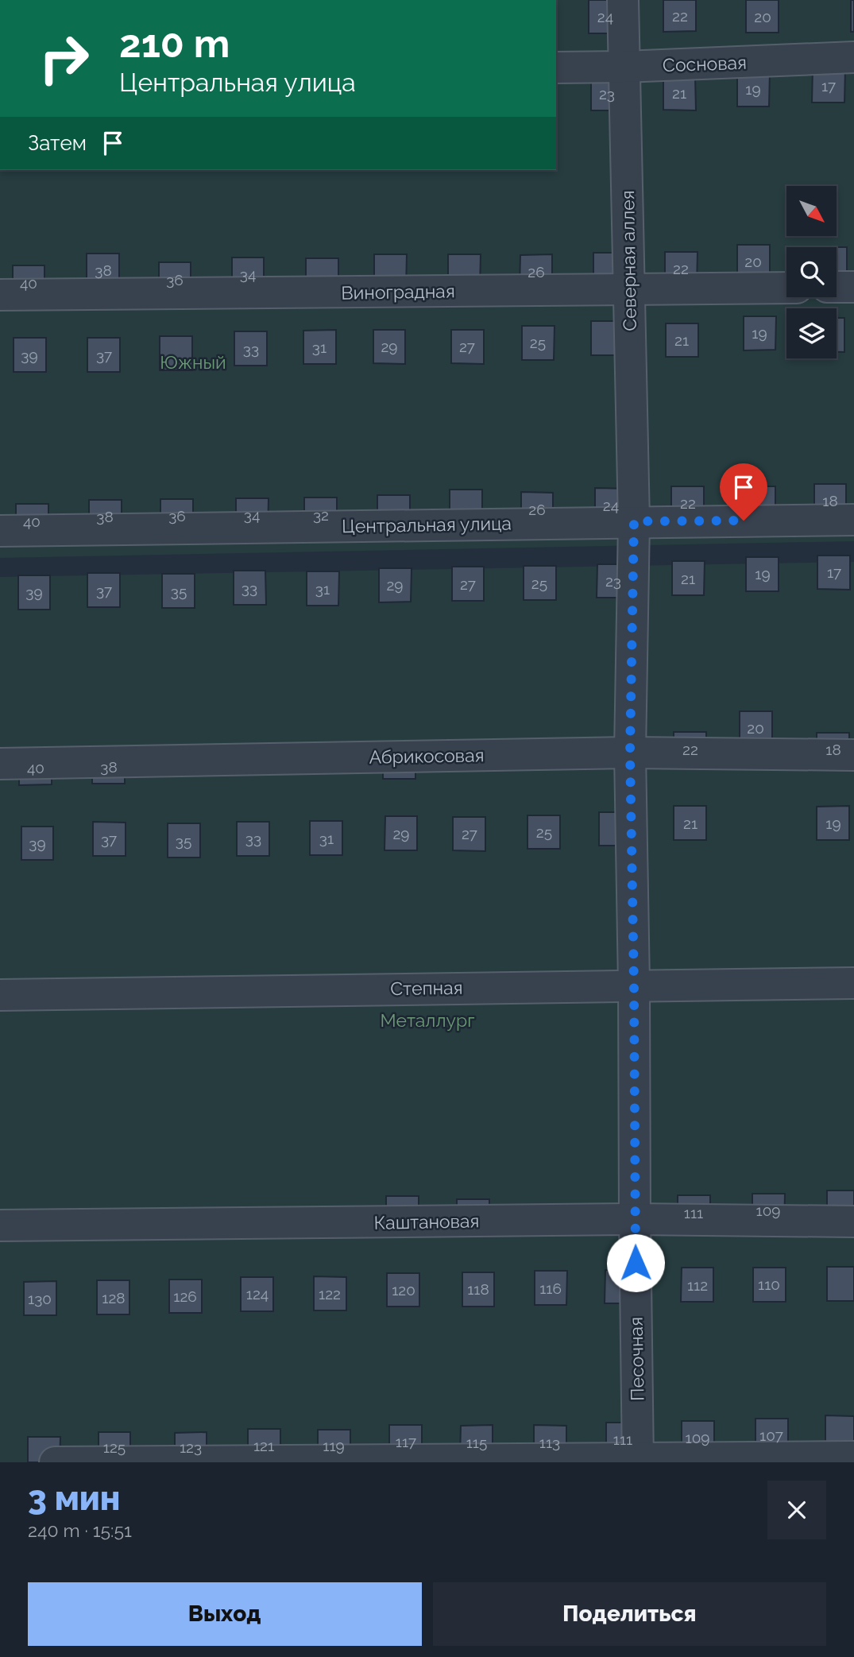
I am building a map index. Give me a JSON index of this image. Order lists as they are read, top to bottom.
{
  "streets": {
    "street": [
      "Сосновая",
      "Северная аллея",
      "Виноградная",
      "Центральная улица",
      "Абрикосовая",
      "Степная",
      "Каштановая",
      "Песочная"
    ]
  },
  "crossings": [
    ["Сосновая", "Северная аллея"],
    ["Северная аллея", "Виноградная"],
    ["Северная аллея", "Центральная улица"],
    ["Северная аллея", "Песочная"],
    ["Центральная улица", "Песочная"],
    ["Абрикосовая", "Песочная"],
    ["Степная", "Песочная"],
    ["Каштановая", "Песочная"]
  ],
  "parks": ["Южный", "Металлург"],
  "house_numbers": [
    "22",
    "24",
    "20",
    "17",
    "19",
    "21",
    "23",
    "20",
    "22",
    "38",
    "26",
    "34",
    "36",
    "40",
    "19",
    "21",
    "25",
    "29",
    "27",
    "31",
    "33",
    "39",
    "37",
    "18",
    "22",
    "24",
    "26",
    "34",
    "32",
    "36",
    "38",
    "40",
    "17",
    "19",
    "21",
    "23",
    "25",
    "27",
    "29",
    "33",
    "31",
    "37",
    "35",
    "39",
    "20",
    "22",
    "18",
    "38",
    "40",
    "21",
    "19",
    "25",
    "29",
    "27",
    "33",
    "31",
    "37",
    "35",
    "39",
    "109",
    "111",
    "110",
    "112",
    "116",
    "118",
    "120",
    "124",
    "122",
    "126",
    "128",
    "130",
    "107",
    "109",
    "111",
    "117",
    "115",
    "113",
    "121",
    "119",
    "125",
    "123"
  ],
  "north": "bottom right",
  "page": {
    "turn": ["210 m", "Центральная улица"],
    "then": "Затем",
    "heading": ["3 мин", "240 m · 15:51"],
    "buttons": ["Выход", "Поделиться"]
  }
}
